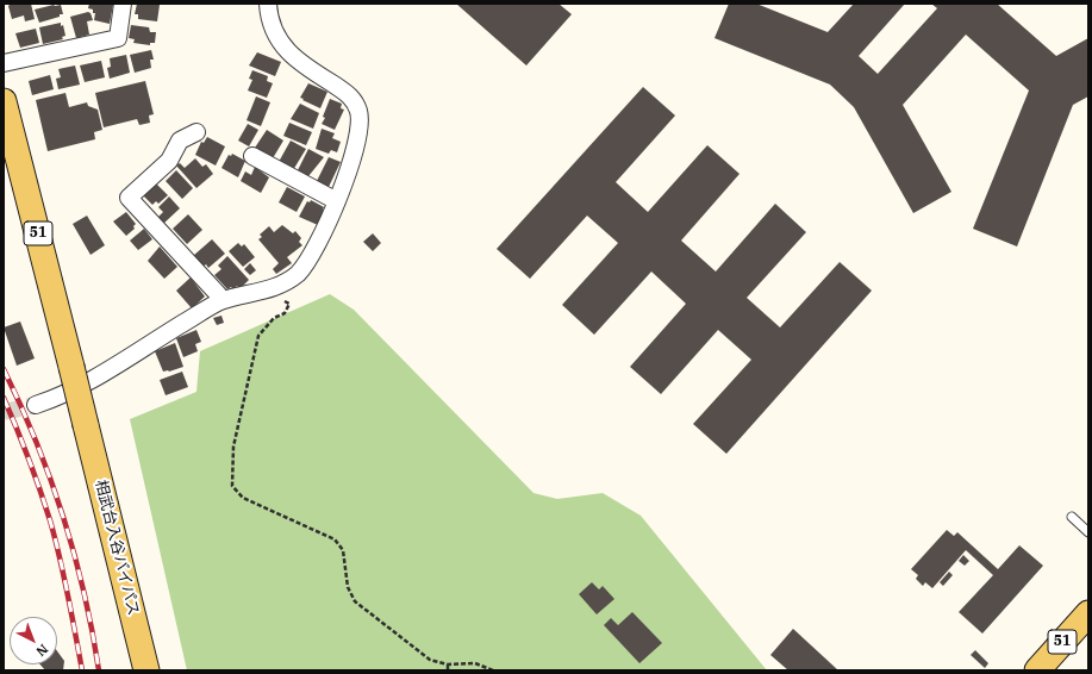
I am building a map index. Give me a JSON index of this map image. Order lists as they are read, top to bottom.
{
  "streets": {
    "main road": ["51", "相武台入谷バイパス"]
  },
  "north": "bottom right"
}
